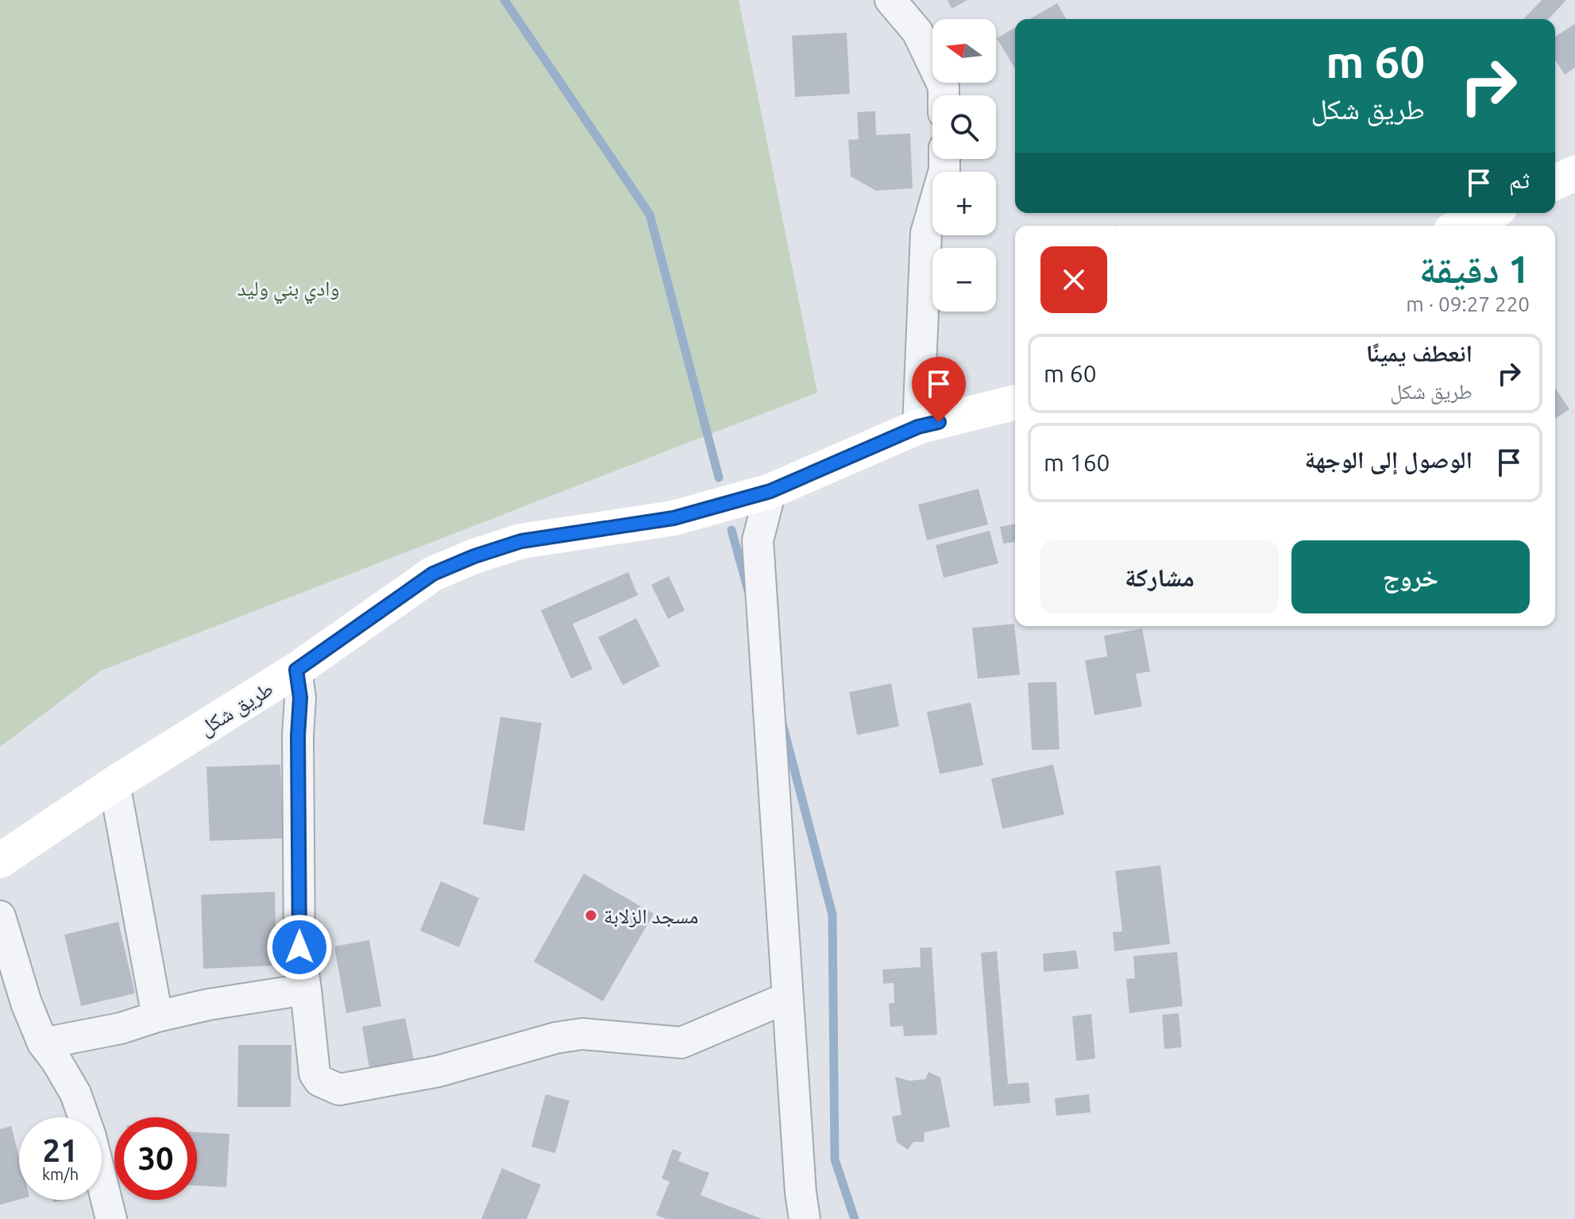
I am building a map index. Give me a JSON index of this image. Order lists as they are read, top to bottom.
{
  "streets": {
    "main road": ["طريق شكل"]
  },
  "parks": ["وادي بني وليد"],
  "places": ["مسجد الزلابة"],
  "north": "left",
  "page": {
    "map_buttons": ["+", "−"],
    "turn": ["60 m", "طريق شكل"],
    "then": "ثم",
    "heading": ["1 دقيقة", "220 m · 09:27"],
    "list": [
      {
        "name": "انعطف يمينًا",
        "note": "طريق شكل",
        "value": "60 m"
      },
      {
        "name": "الوصول إلى الوجهة",
        "value": "160 m"
      }
    ],
    "buttons": ["خروج", "مشاركة"],
    "speed": "21 km/h",
    "limit": "30"
  }
}
